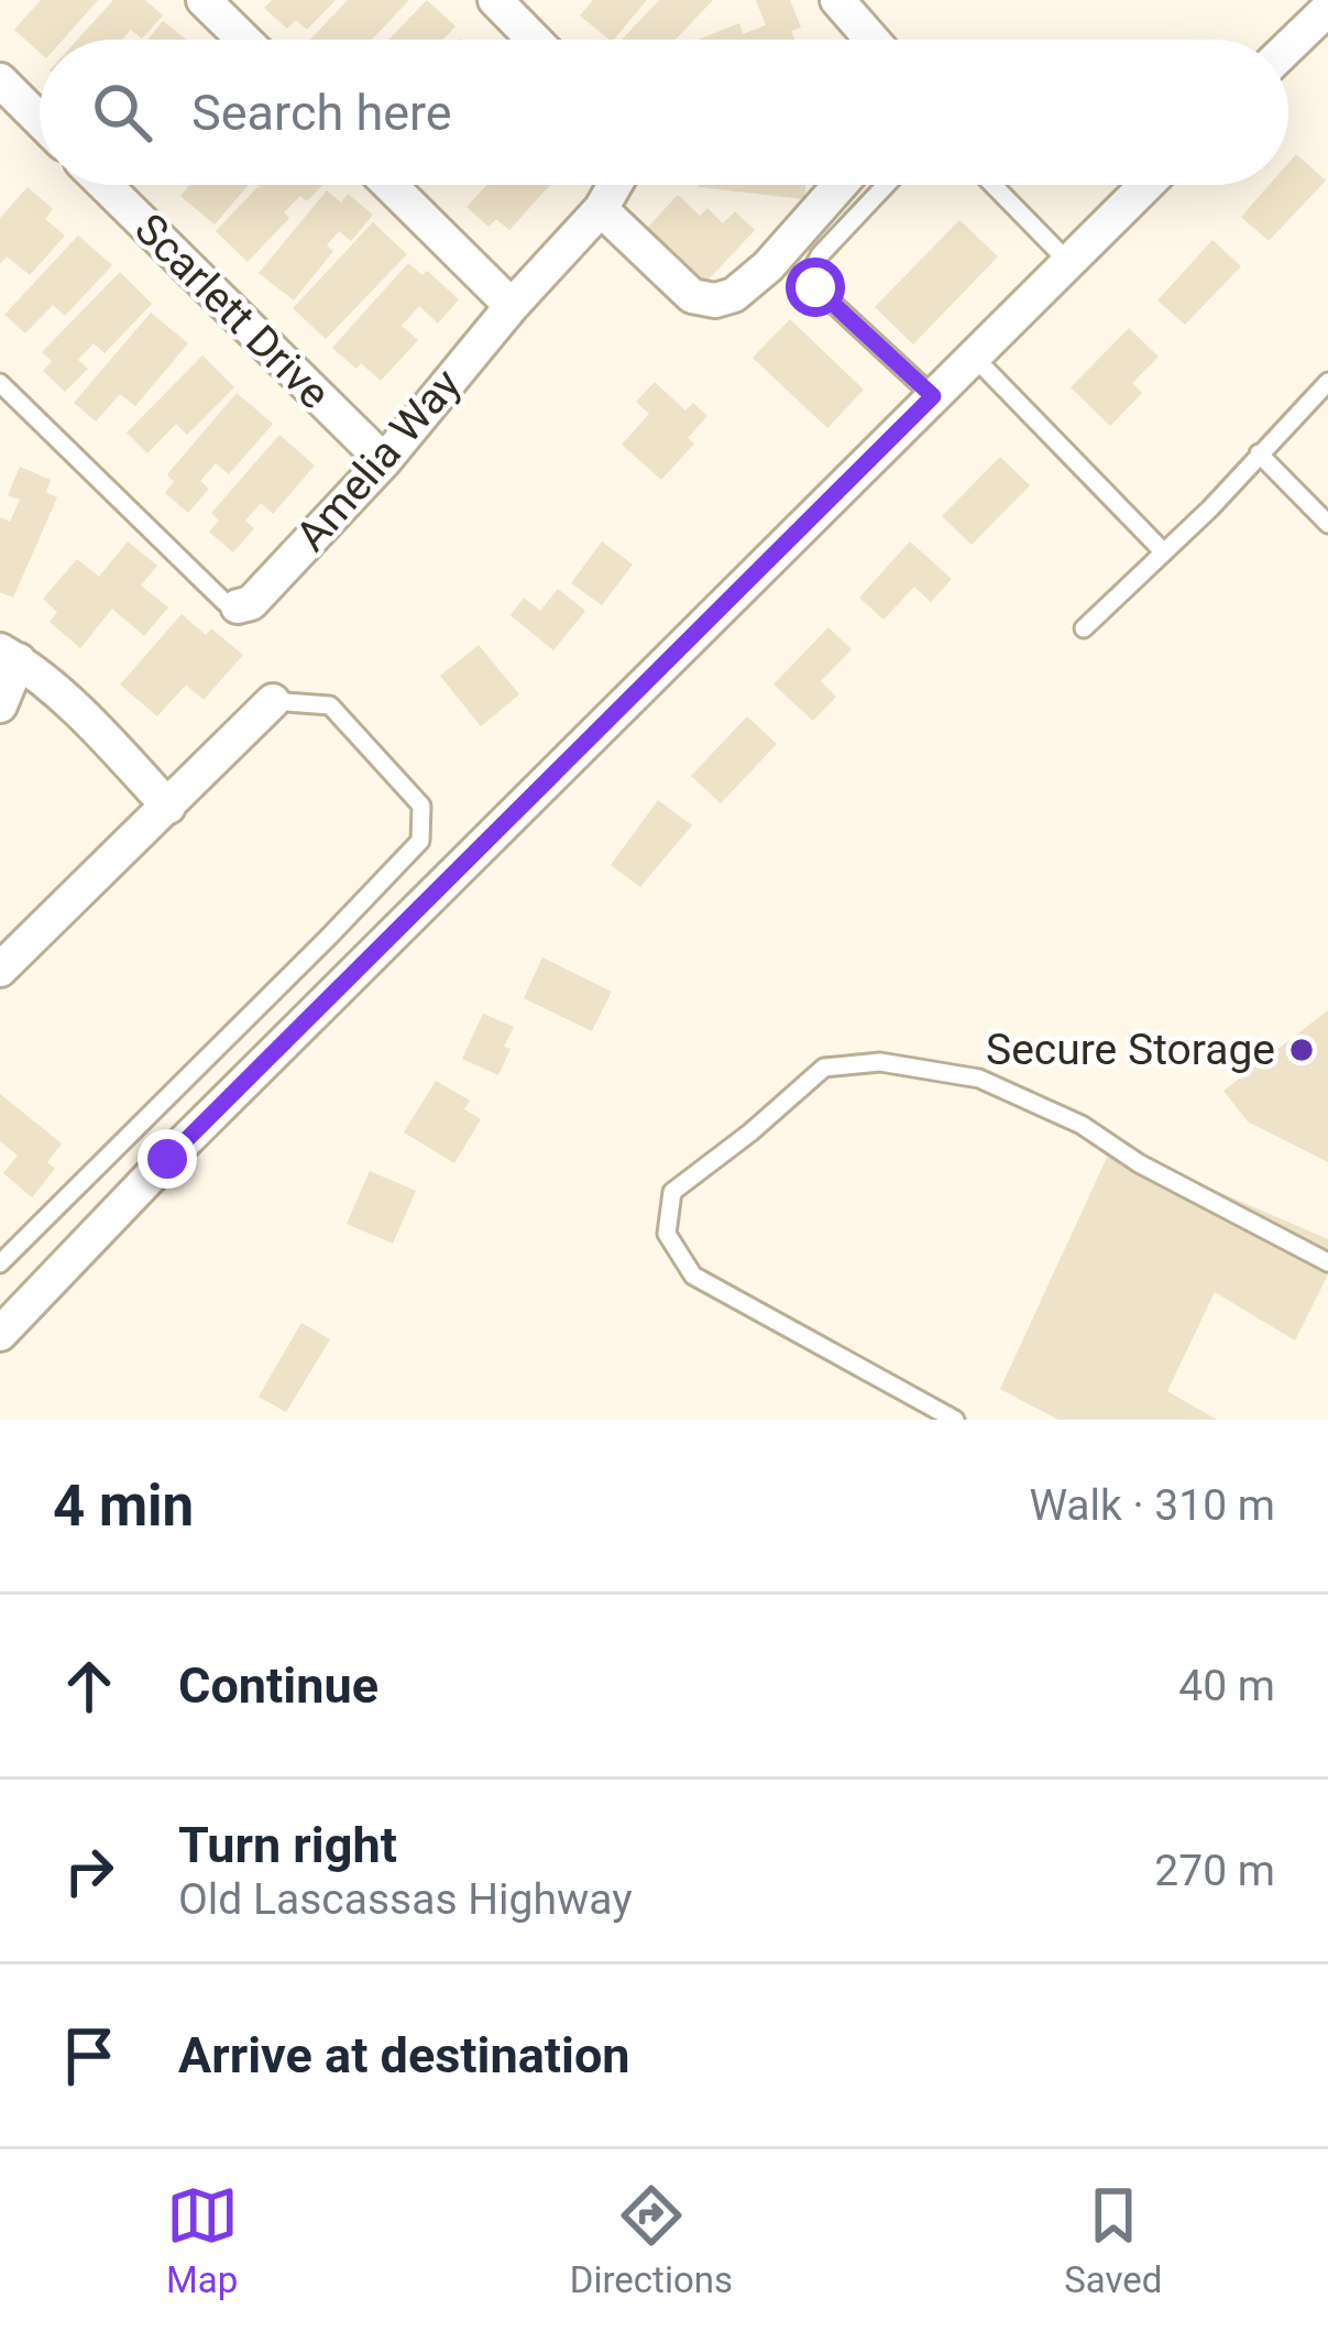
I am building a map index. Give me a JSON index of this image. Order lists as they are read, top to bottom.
{
  "streets": {
    "street": ["Scarlett Drive", "Amelia Way"]
  },
  "crossings": [
    ["Scarlett Drive", "Amelia Way"]
  ],
  "places": ["Secure Storage"],
  "page": {
    "search": "Search here",
    "heading": ["4 min", "Walk · 310 m"],
    "list": [
      ["Continue", "40 m"],
      ["Turn right", "Old Lascassas Highway", "270 m"],
      "Arrive at destination"
    ],
    "nav": ["Map", "Directions", "Saved"]
  }
}
